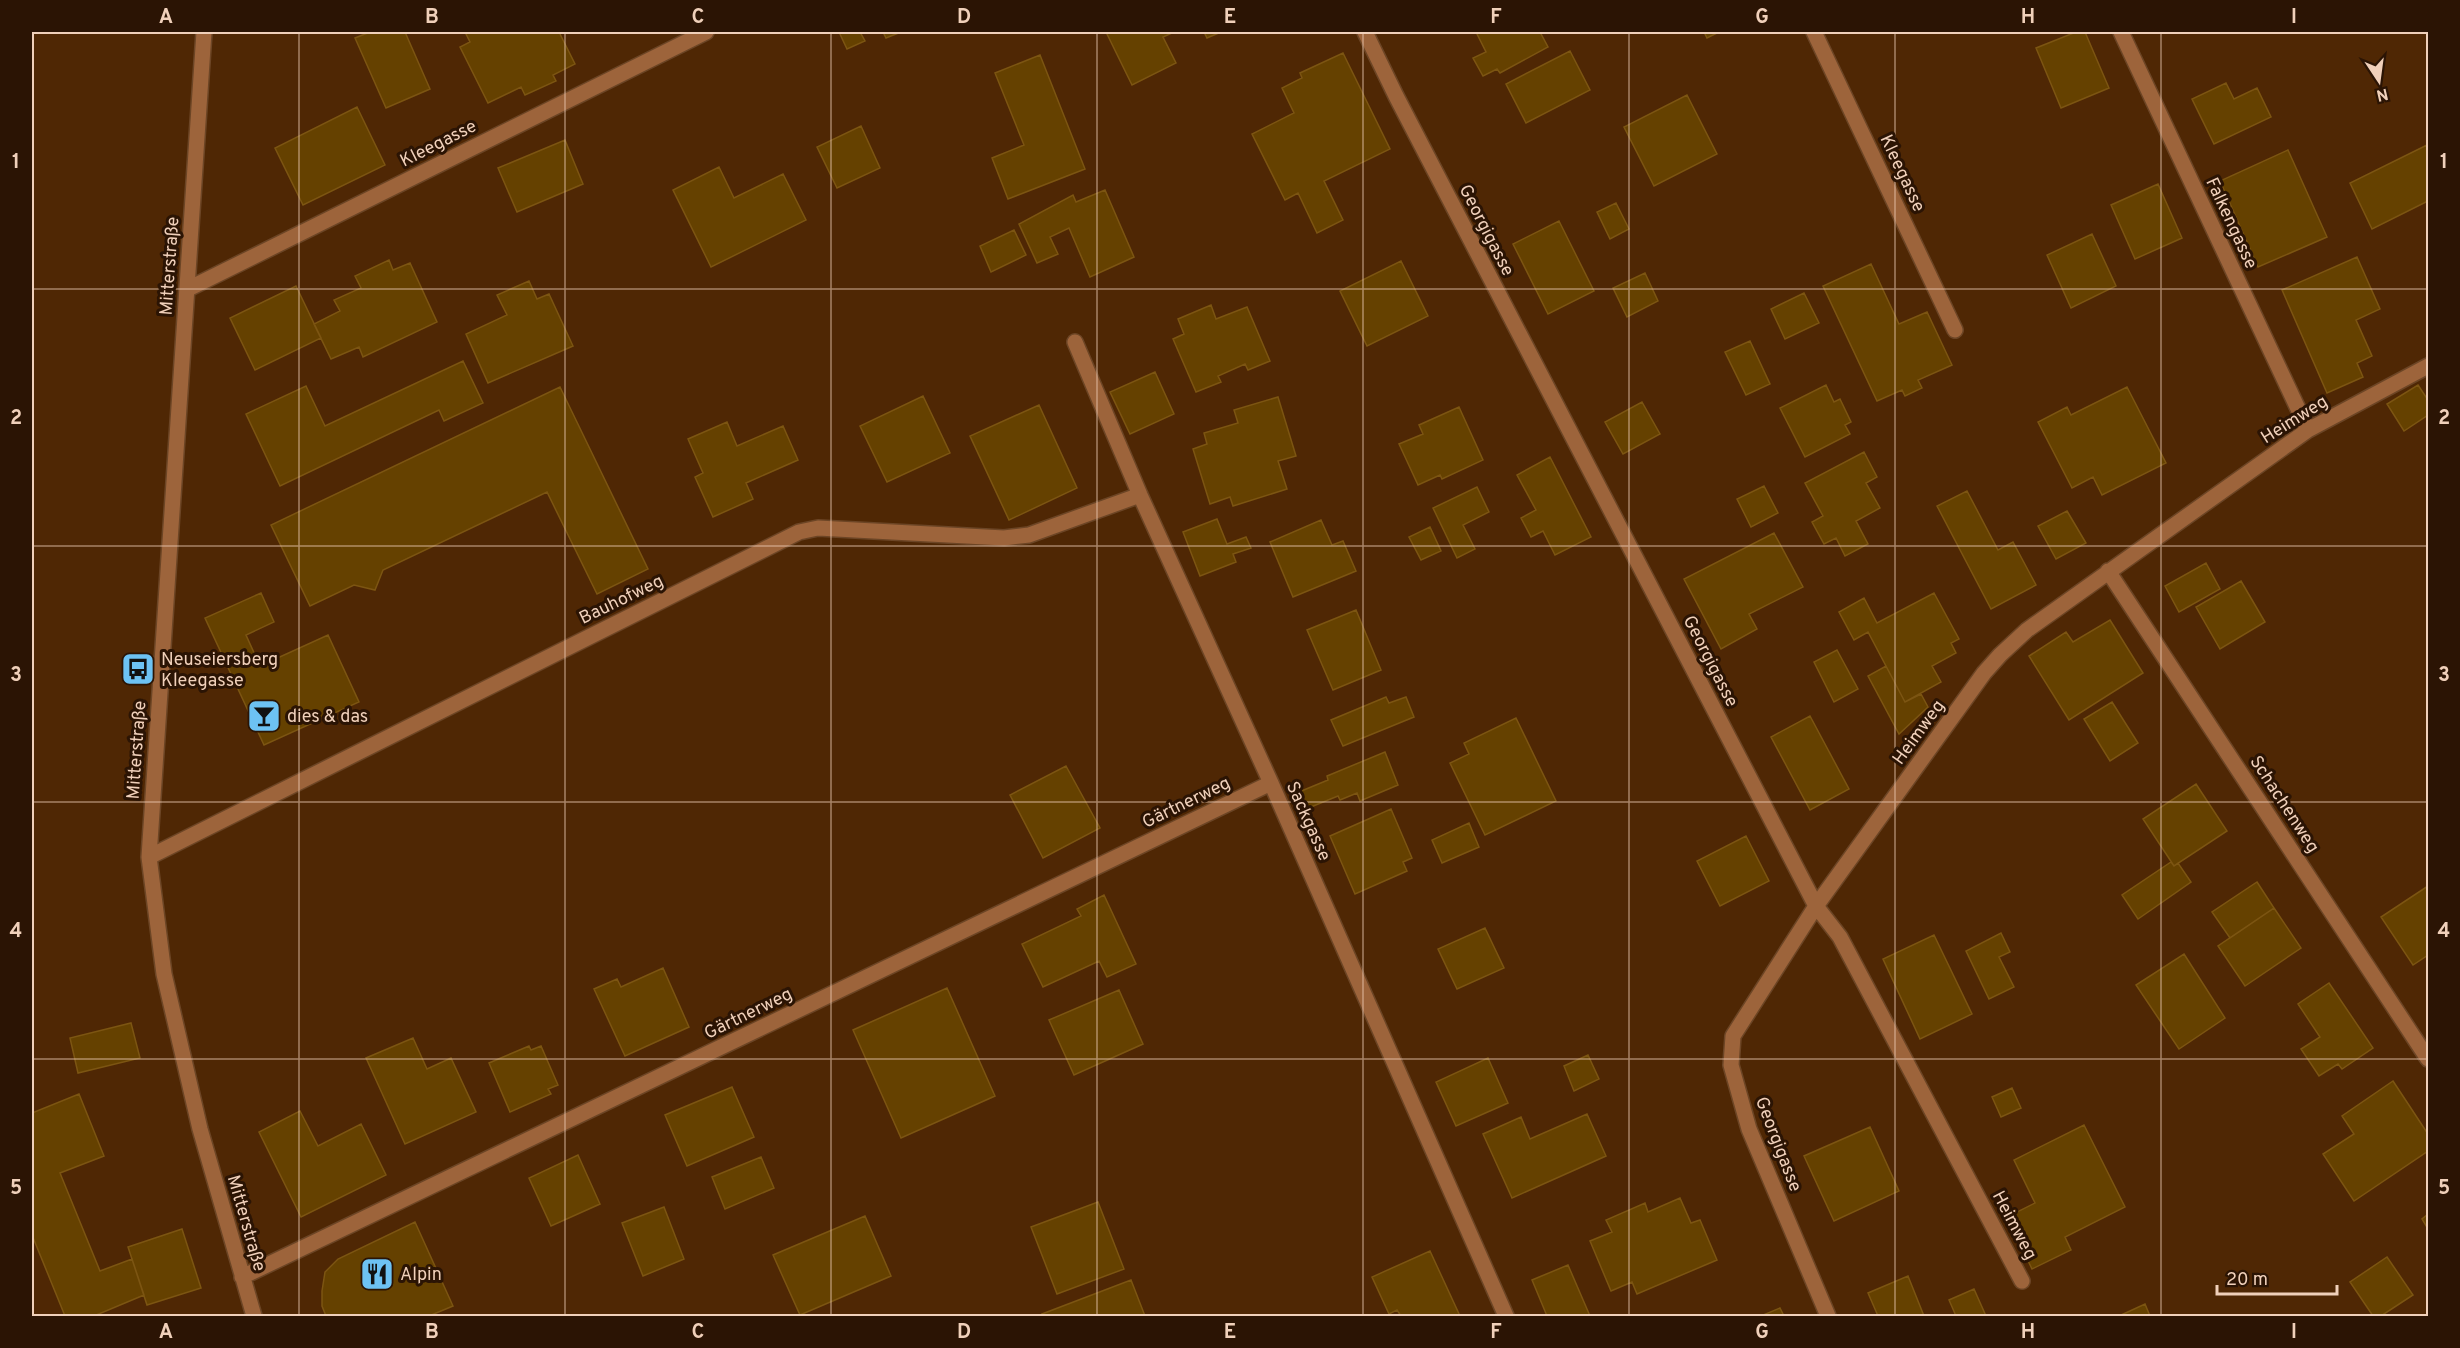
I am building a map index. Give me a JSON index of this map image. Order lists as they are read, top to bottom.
{
  "streets": {
    "street": [
      "Kleegasse",
      "Falkengasse",
      "Georgigasse",
      "Mitterstraße",
      "Heimweg",
      "Bauhofweg",
      "Gärtnerweg",
      "Schachenweg",
      "Sackgasse"
    ]
  },
  "crossings": [
    ["Kleegasse", "Mitterstraße"],
    ["Falkengasse", "Heimweg"],
    ["Georgigasse", "Heimweg"],
    ["Mitterstraße", "Bauhofweg"],
    ["Mitterstraße", "Gärtnerweg"],
    ["Heimweg", "Schachenweg"],
    ["Bauhofweg", "Sackgasse"],
    ["Gärtnerweg", "Sackgasse"]
  ],
  "places": {
    "bus stop": ["Neuseiersberg Kleegasse"],
    "bar": ["dies & das"],
    "restaurant": ["Alpin"]
  },
  "scale_bar": "20 m",
  "north": "bottom",
  "grid": {
    "columns": [
      "A",
      "B",
      "C",
      "D",
      "E",
      "F",
      "G",
      "H",
      "I"
    ],
    "rows": [
      "1",
      "2",
      "3",
      "4",
      "5"
    ]
  }
}
